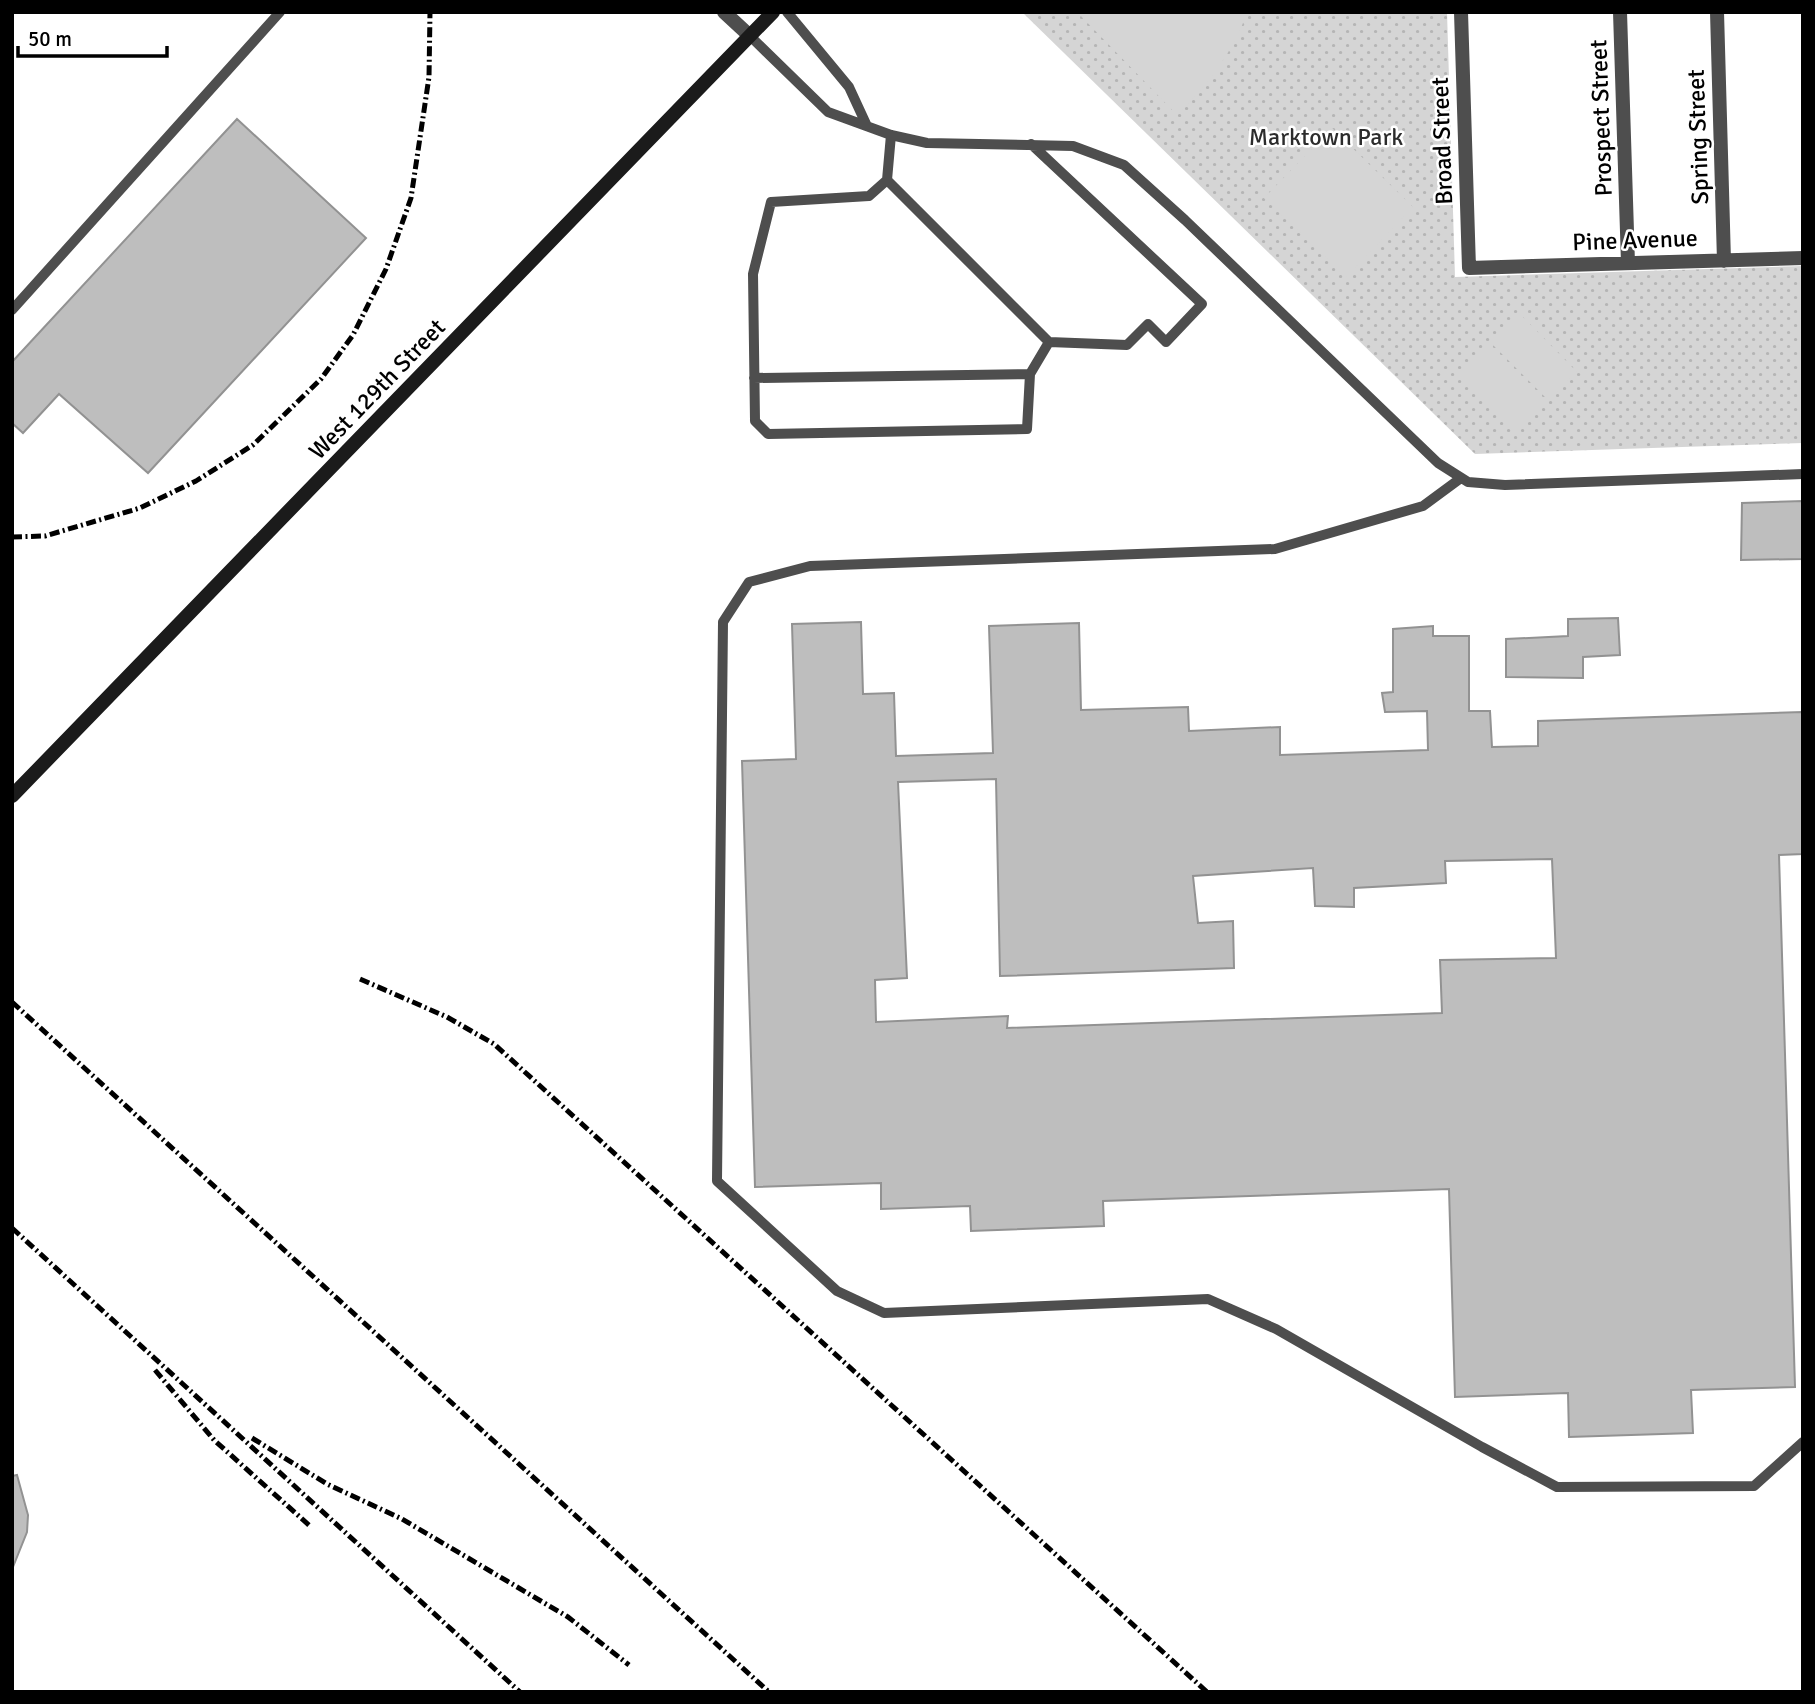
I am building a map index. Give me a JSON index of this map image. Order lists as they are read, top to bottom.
{
  "streets": {
    "main road": ["West 129th Street"],
    "street": [
      "Prospect Street",
      "Spring Street",
      "Broad Street",
      "Pine Avenue"
    ]
  },
  "crossings": [
    ["Prospect Street", "Pine Avenue"],
    ["Spring Street", "Pine Avenue"],
    ["Broad Street", "Pine Avenue"]
  ],
  "parks": ["Marktown Park"],
  "scale_bar": "50 m"
}
